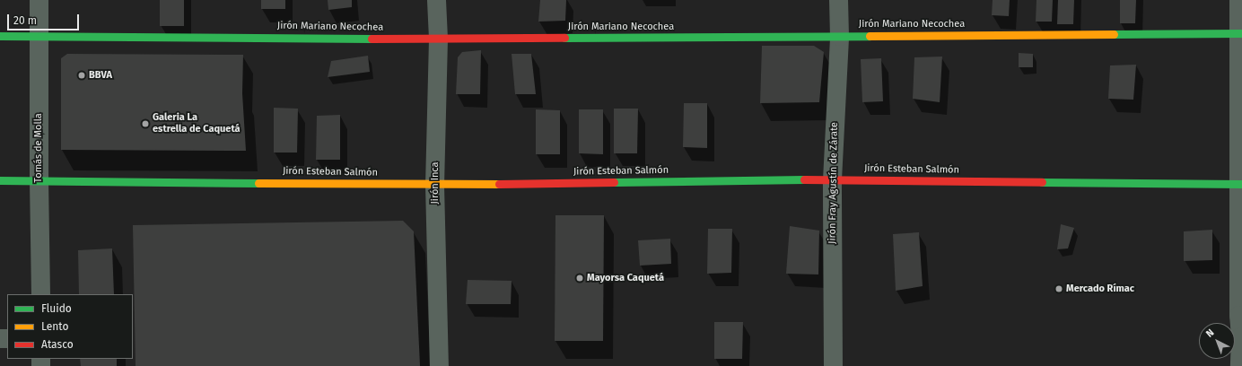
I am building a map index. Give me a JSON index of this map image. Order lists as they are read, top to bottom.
{
  "streets": {
    "street": [
      "Jirón Mariano Necochea",
      "Tomás de Molla",
      "Jirón Esteban Salmón",
      "Jirón Inca",
      "Jirón Fray Agustín de Zárate"
    ]
  },
  "crossings": [
    ["Jirón Mariano Necochea", "Tomás de Molla"],
    ["Jirón Mariano Necochea", "Jirón Inca"],
    ["Jirón Mariano Necochea", "Jirón Fray Agustín de Zárate"],
    ["Tomás de Molla", "Jirón Esteban Salmón"],
    ["Jirón Esteban Salmón", "Jirón Inca"],
    ["Jirón Esteban Salmón", "Jirón Fray Agustín de Zárate"]
  ],
  "places": [
    "BBVA",
    "Galeria La estrella de Caquetá",
    "Mayorsa Caquetá",
    "Mercado Rímac"
  ],
  "legend": ["Fluido", "Lento", "Atasco"],
  "scale_bar": "20 m",
  "north": "top left"
}
